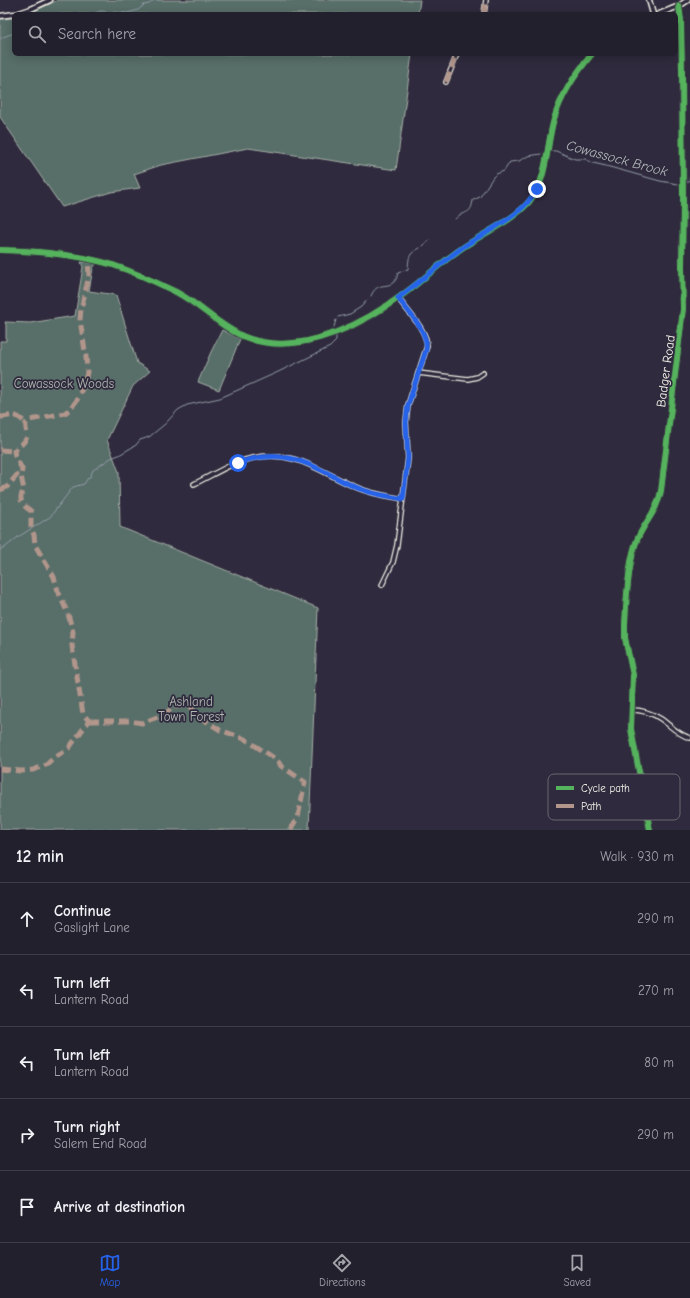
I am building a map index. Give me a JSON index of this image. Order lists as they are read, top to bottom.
{
  "streets": {
    "street": ["Badger Road"]
  },
  "water": ["Cowassock Brook"],
  "parks": ["Cowassock Woods", "Ashland Town Forest"],
  "legend": ["Cycle path", "Path"],
  "page": {
    "search": "Search here",
    "heading": ["12 min", "Walk · 930 m"],
    "list": [
      ["Continue", "Gaslight Lane", "290 m"],
      ["Turn left", "Lantern Road", "270 m"],
      ["Turn left", "Lantern Road", "80 m"],
      ["Turn right", "Salem End Road", "290 m"],
      "Arrive at destination"
    ],
    "nav": ["Map", "Directions", "Saved"]
  }
}
